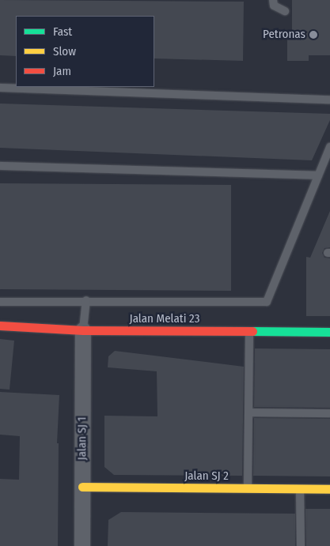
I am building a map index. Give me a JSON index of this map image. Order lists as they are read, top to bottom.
{
  "streets": {
    "street": ["Jalan Melati 23", "Jalan SJ 1", "Jalan SJ 2"]
  },
  "crossings": [
    ["Jalan Melati 23", "Jalan SJ 1"],
    ["Jalan SJ 1", "Jalan SJ 2"]
  ],
  "places": ["Petronas"],
  "legend": ["Fast", "Slow", "Jam"]
}
